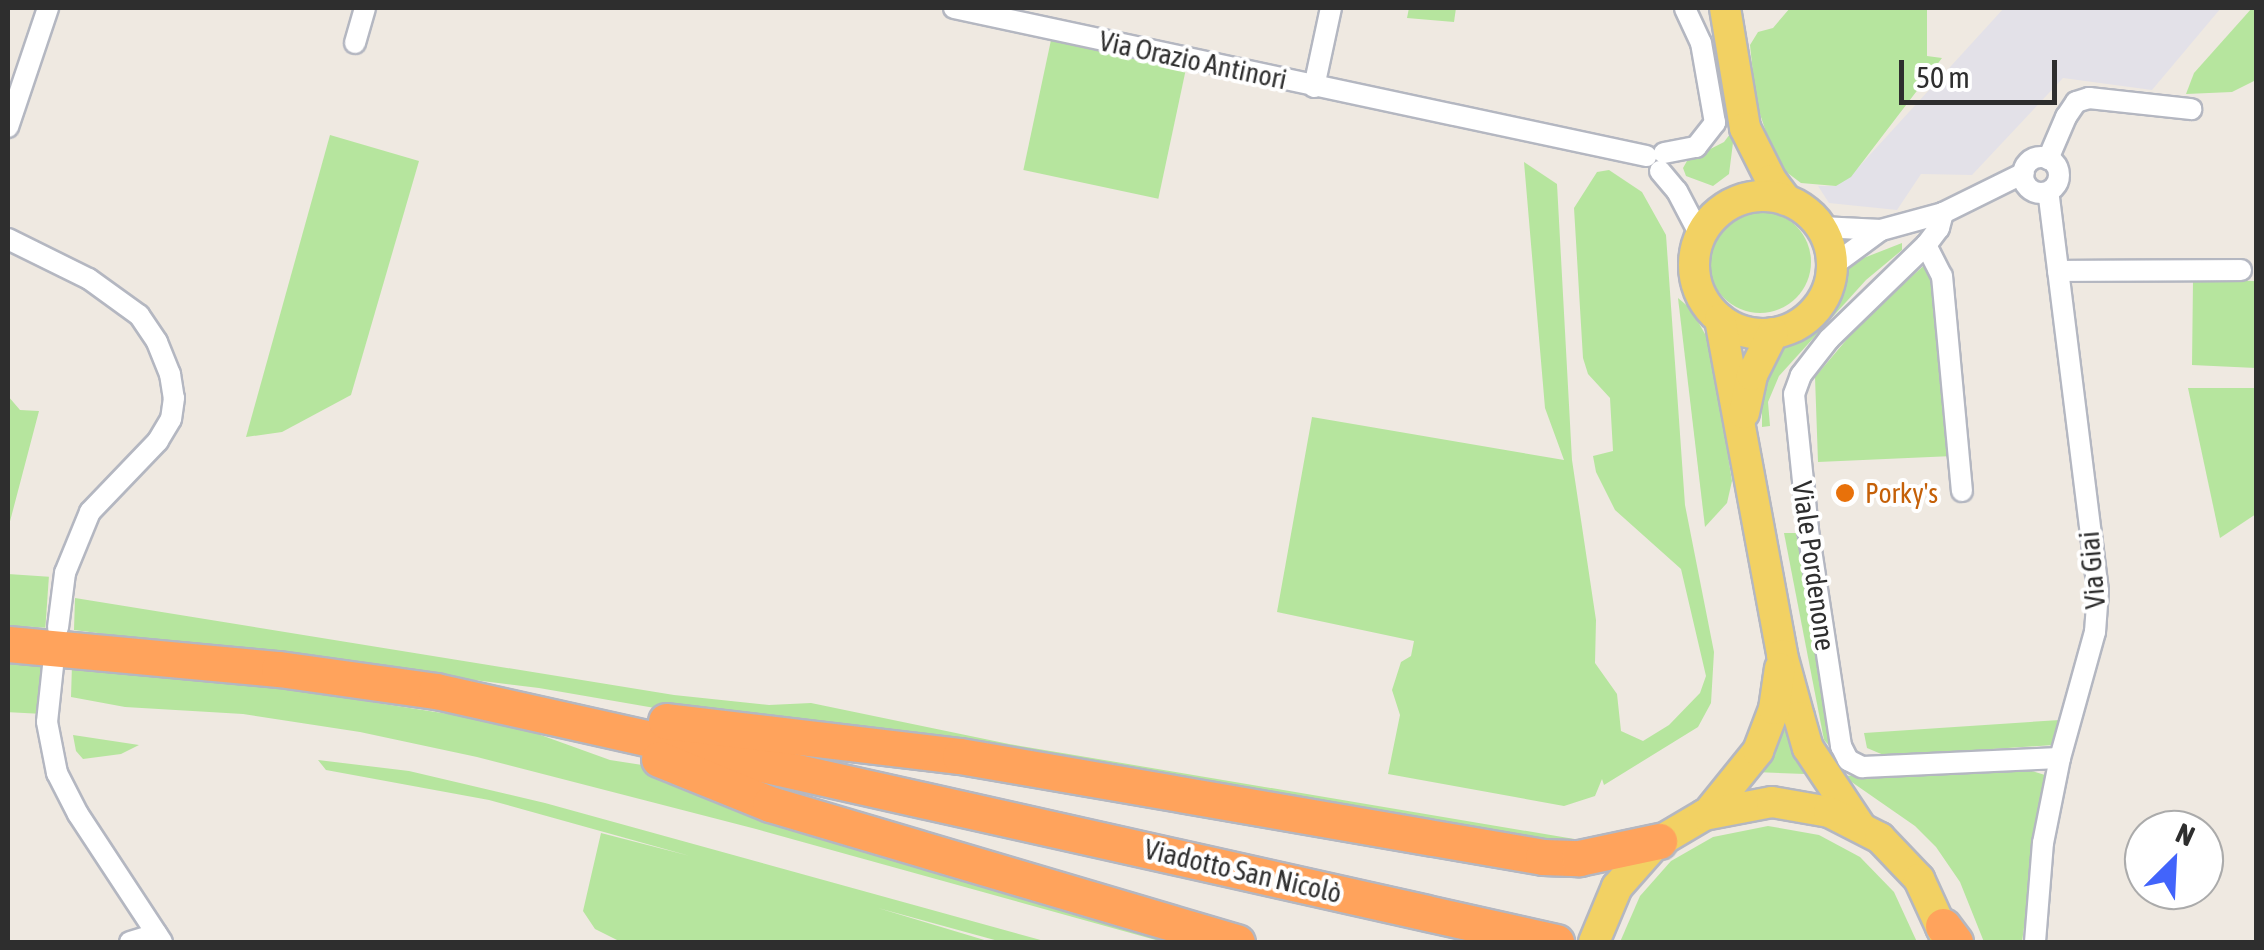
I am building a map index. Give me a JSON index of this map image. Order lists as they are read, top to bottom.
{
  "streets": {
    "highway": ["Viadotto San Nicolò"],
    "main road": ["Viale Pordenone"],
    "street": ["Via Orazio Antinori", "Via Giai"]
  },
  "crossings": [
    ["Viale Pordenone", "Via Giai"]
  ],
  "places": ["Porky's"],
  "scale_bar": "50 m",
  "north": "top right"
}
